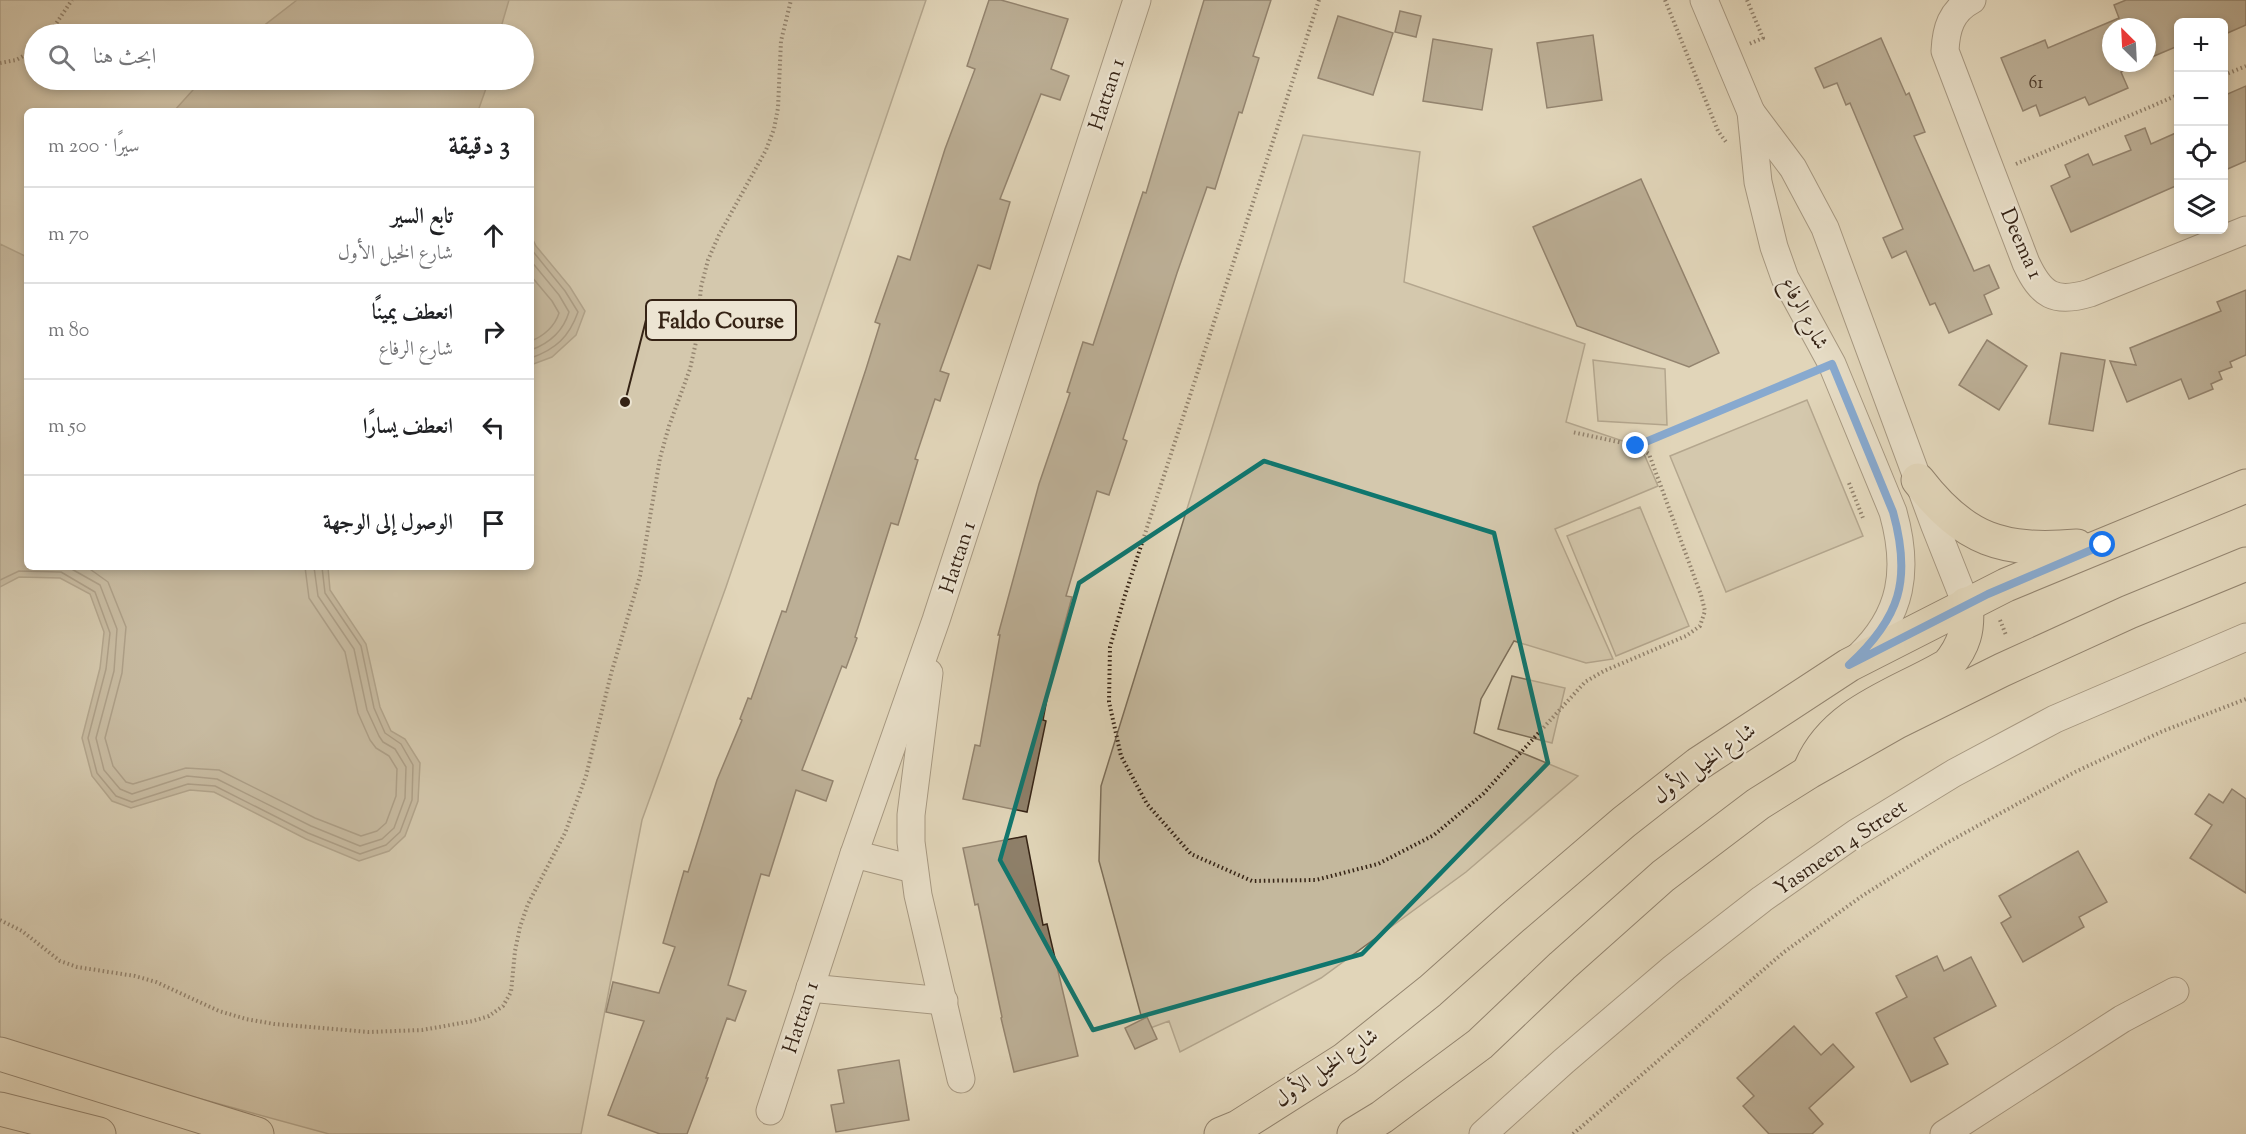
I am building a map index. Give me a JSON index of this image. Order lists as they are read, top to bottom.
{
  "streets": {
    "main road": ["شارع الخيل الأول"],
    "street": [
      "Hattan 1",
      "Deema 1",
      "شارع الرفاع",
      "Yasmeen 4 Street"
    ]
  },
  "crossings": [
    ["شارع الرفاع", "شارع الخيل الأول"]
  ],
  "places": ["Faldo Course"],
  "house_numbers": ["61"],
  "north": "top left",
  "page": {
    "map_buttons": ["+", "−"],
    "search": "ابحث هنا",
    "heading": ["3 دقيقة", "سيرًا · 200 m"],
    "list": [
      ["تابع السير", "شارع الخيل الأول", "70 m"],
      ["انعطف يمينًا", "شارع الرفاع", "80 m"],
      ["انعطف يسارًا", "50 m"],
      "الوصول إلى الوجهة"
    ]
  }
}
